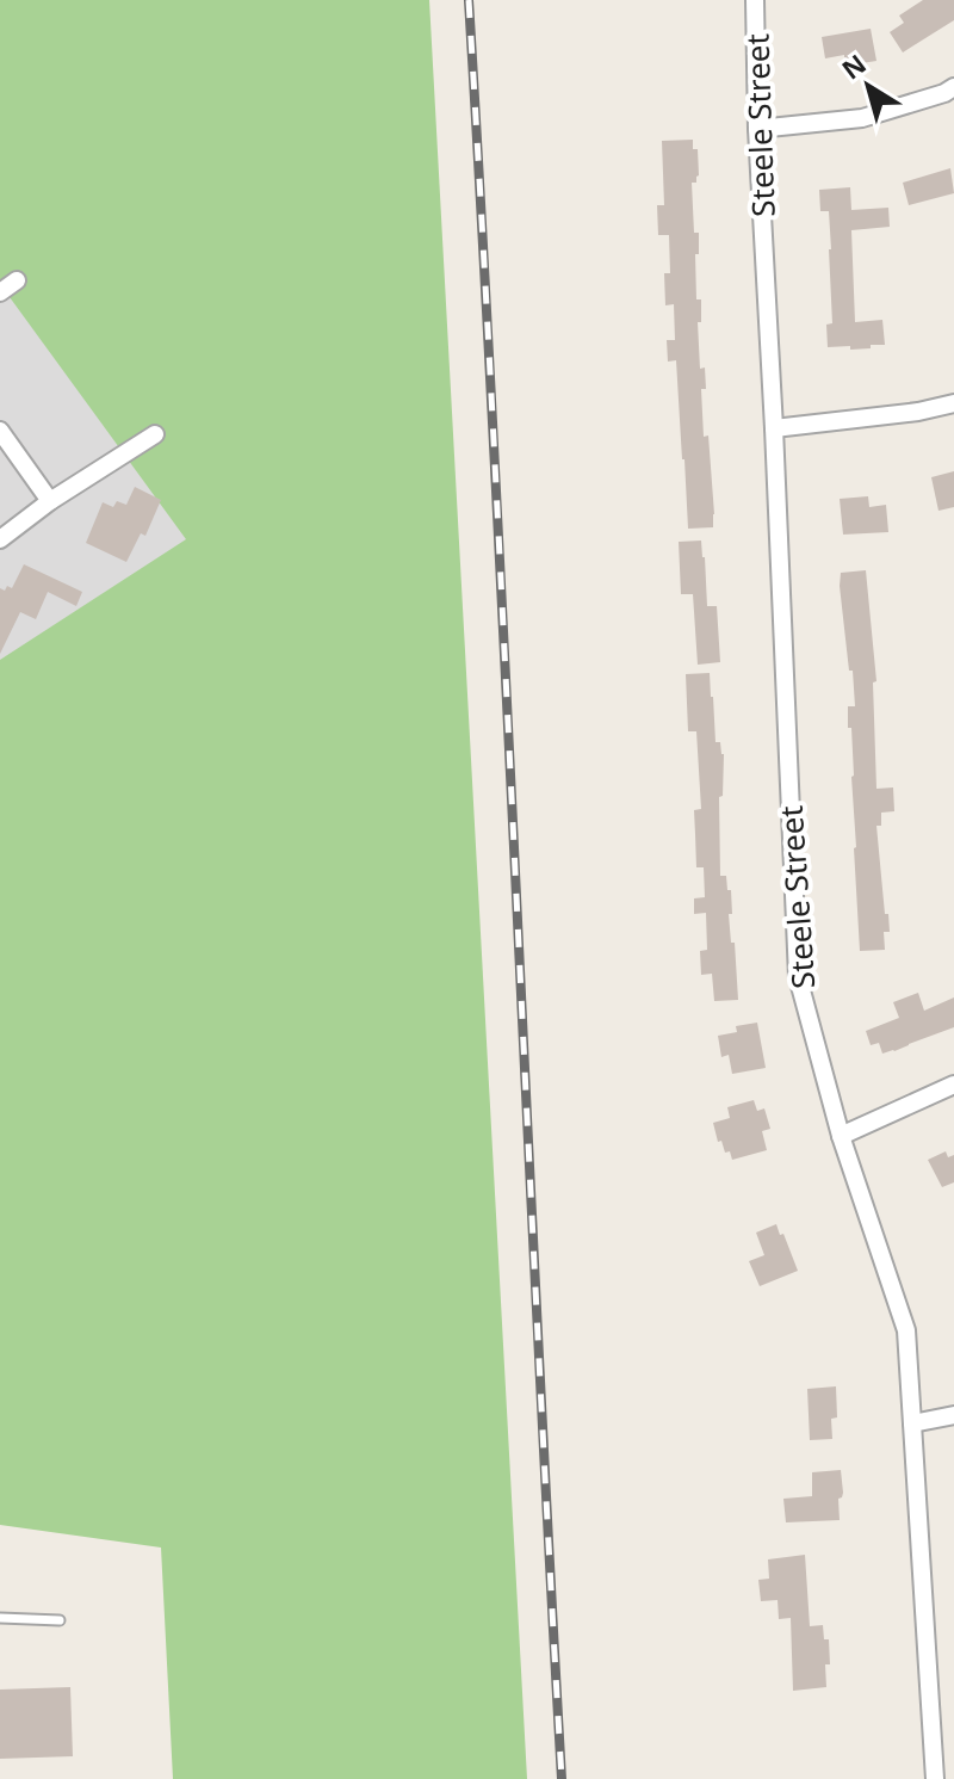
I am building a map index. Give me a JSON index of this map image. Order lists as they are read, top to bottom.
{
  "streets": {
    "street": ["Steele Street"]
  },
  "north": "top left"
}
